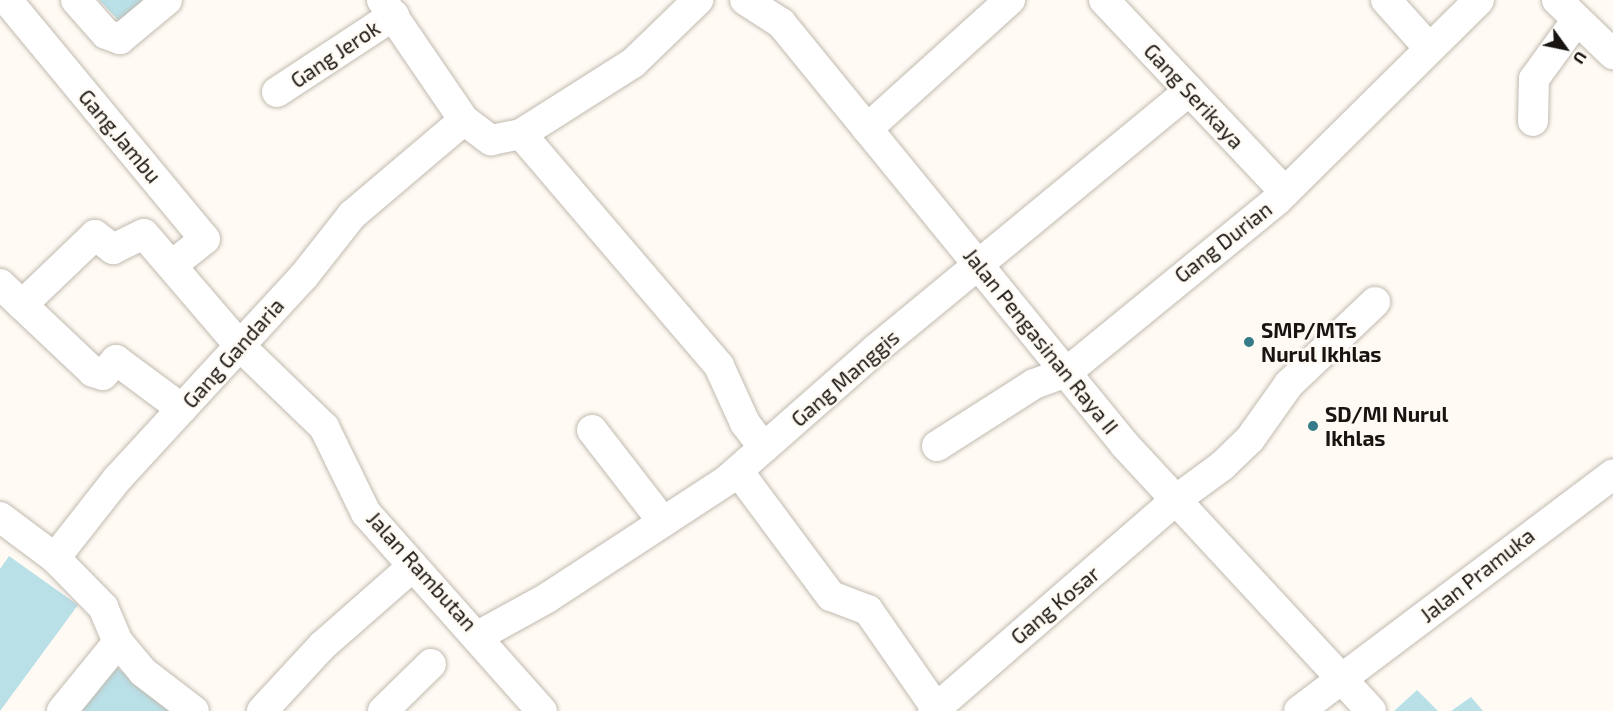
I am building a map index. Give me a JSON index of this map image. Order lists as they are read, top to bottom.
{
  "streets": {
    "street": [
      "Gang Jerok",
      "Gang Serikaya",
      "Gang.Jambu",
      "Gang Durian",
      "Jalan Pengasinan Raya II",
      "Gang Gandaria",
      "Gang Manggis",
      "Jalan Rambutan",
      "Jalan Pramuka",
      "Gang Kosar"
    ]
  },
  "crossings": [
    ["Gang Serikaya", "Gang Durian"],
    ["Gang Serikaya", "Gang Manggis"],
    ["Gang.Jambu", "Jalan Rambutan"],
    ["Gang Durian", "Jalan Pengasinan Raya II"],
    ["Jalan Pengasinan Raya II", "Gang Manggis"],
    ["Jalan Pengasinan Raya II", "Jalan Pramuka"],
    ["Jalan Pengasinan Raya II", "Gang Kosar"],
    ["Gang Gandaria", "Jalan Rambutan"],
    ["Gang Manggis", "Jalan Rambutan"]
  ],
  "places": ["SMP/MTs Nurul Ikhlas", "SD/MI Nurul Ikhlas"],
  "north": "bottom right"
}
